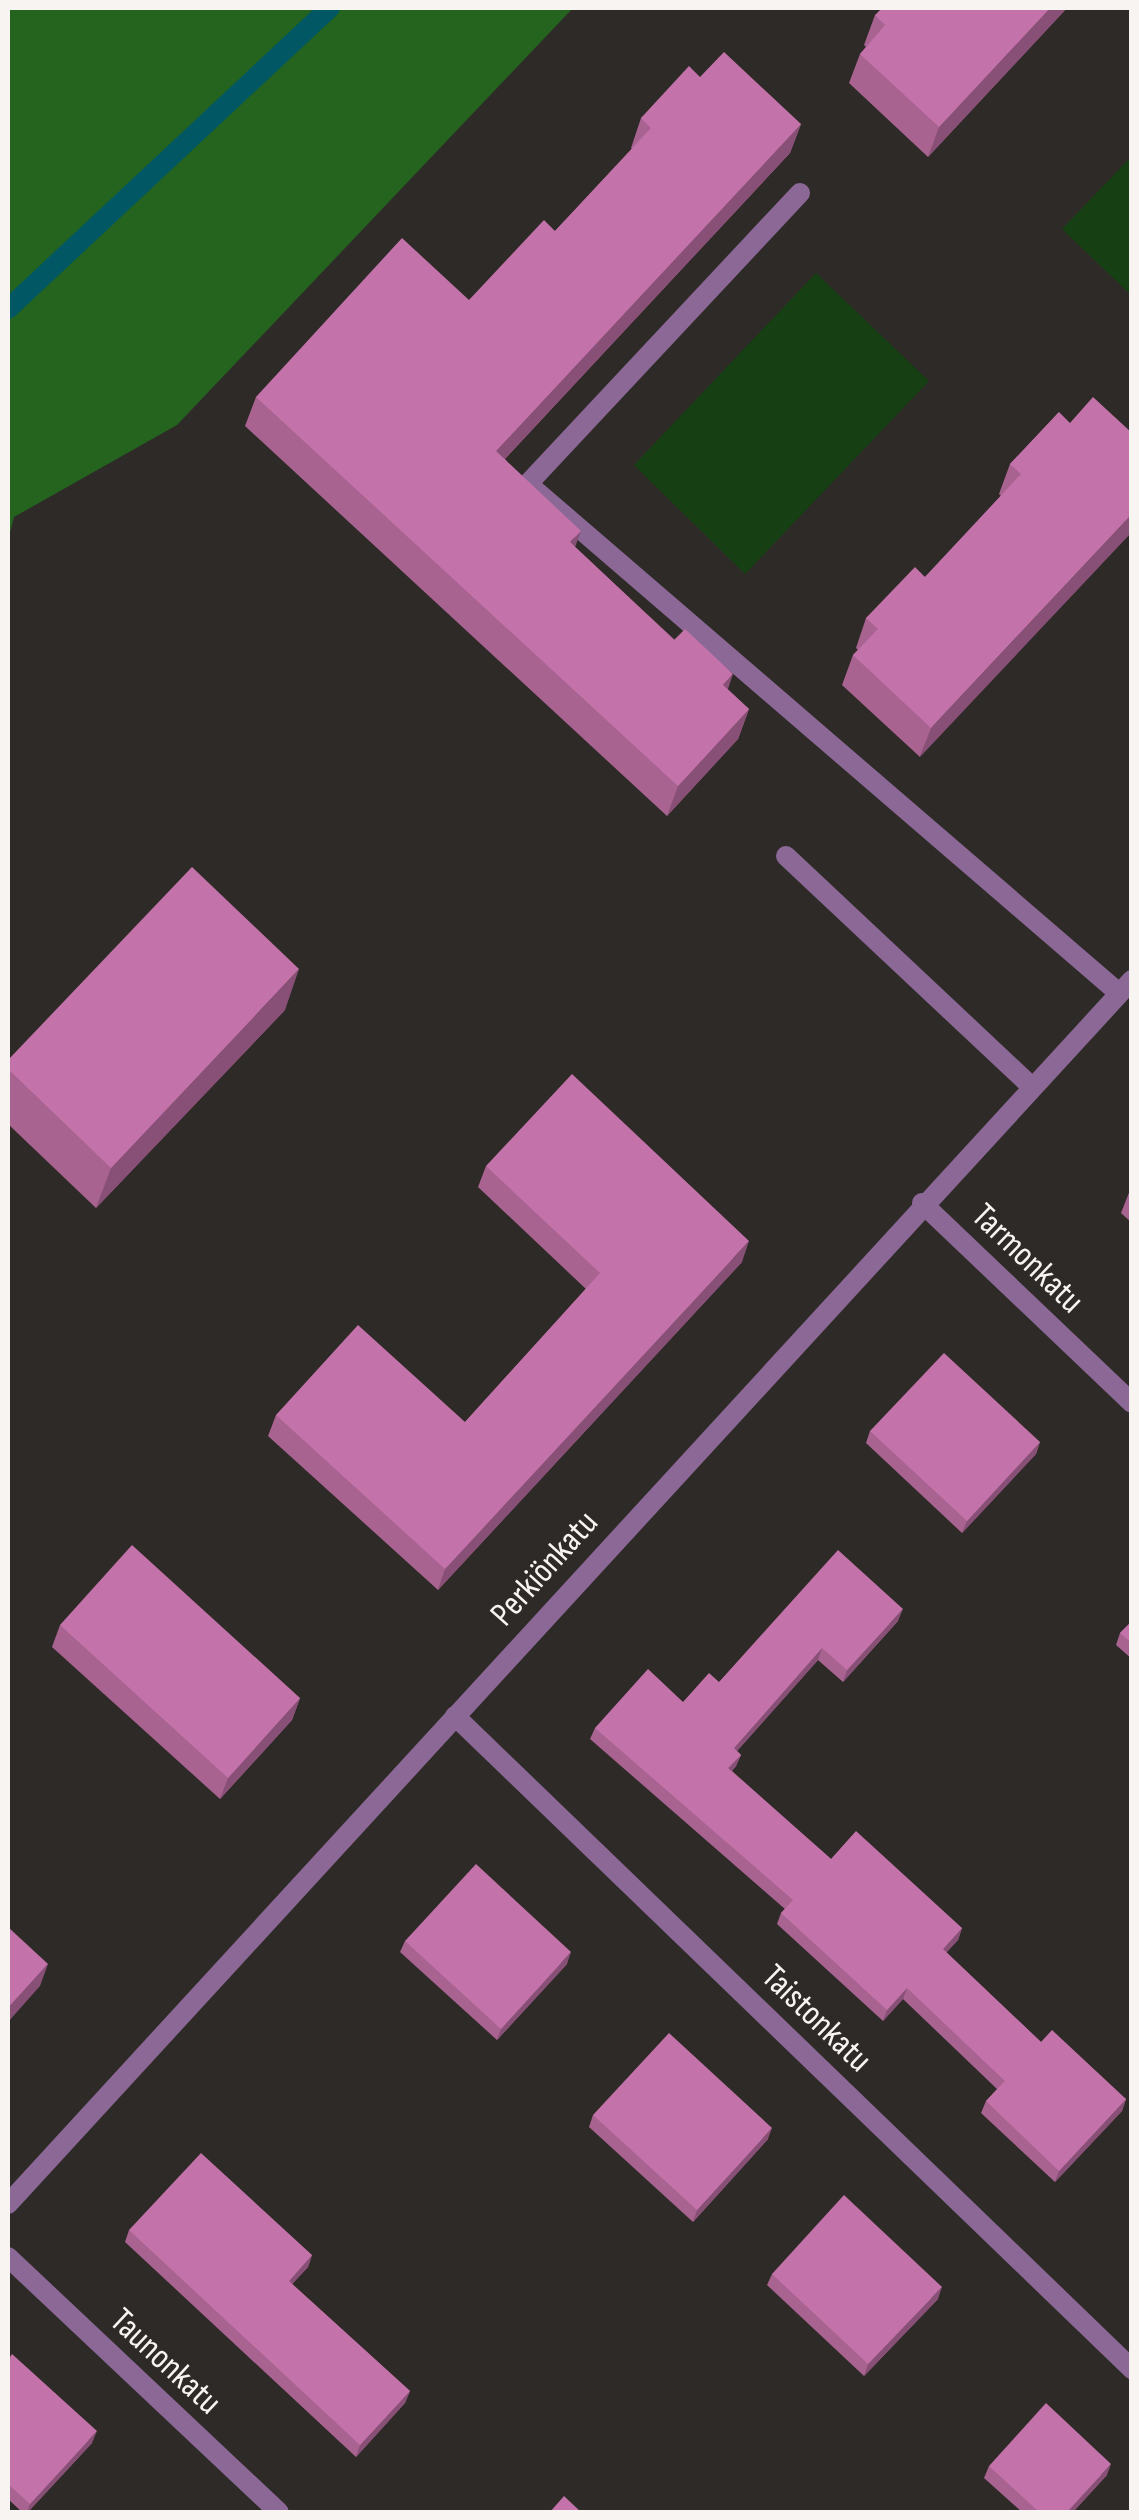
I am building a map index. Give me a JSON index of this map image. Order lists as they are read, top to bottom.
{
  "streets": {
    "street": [
      "Tarmonkatu",
      "Perkiönkatu",
      "Taistonkatu",
      "Taunonkatu"
    ]
  },
  "crossings": [
    ["Tarmonkatu", "Perkiönkatu"],
    ["Perkiönkatu", "Taistonkatu"]
  ]
}
